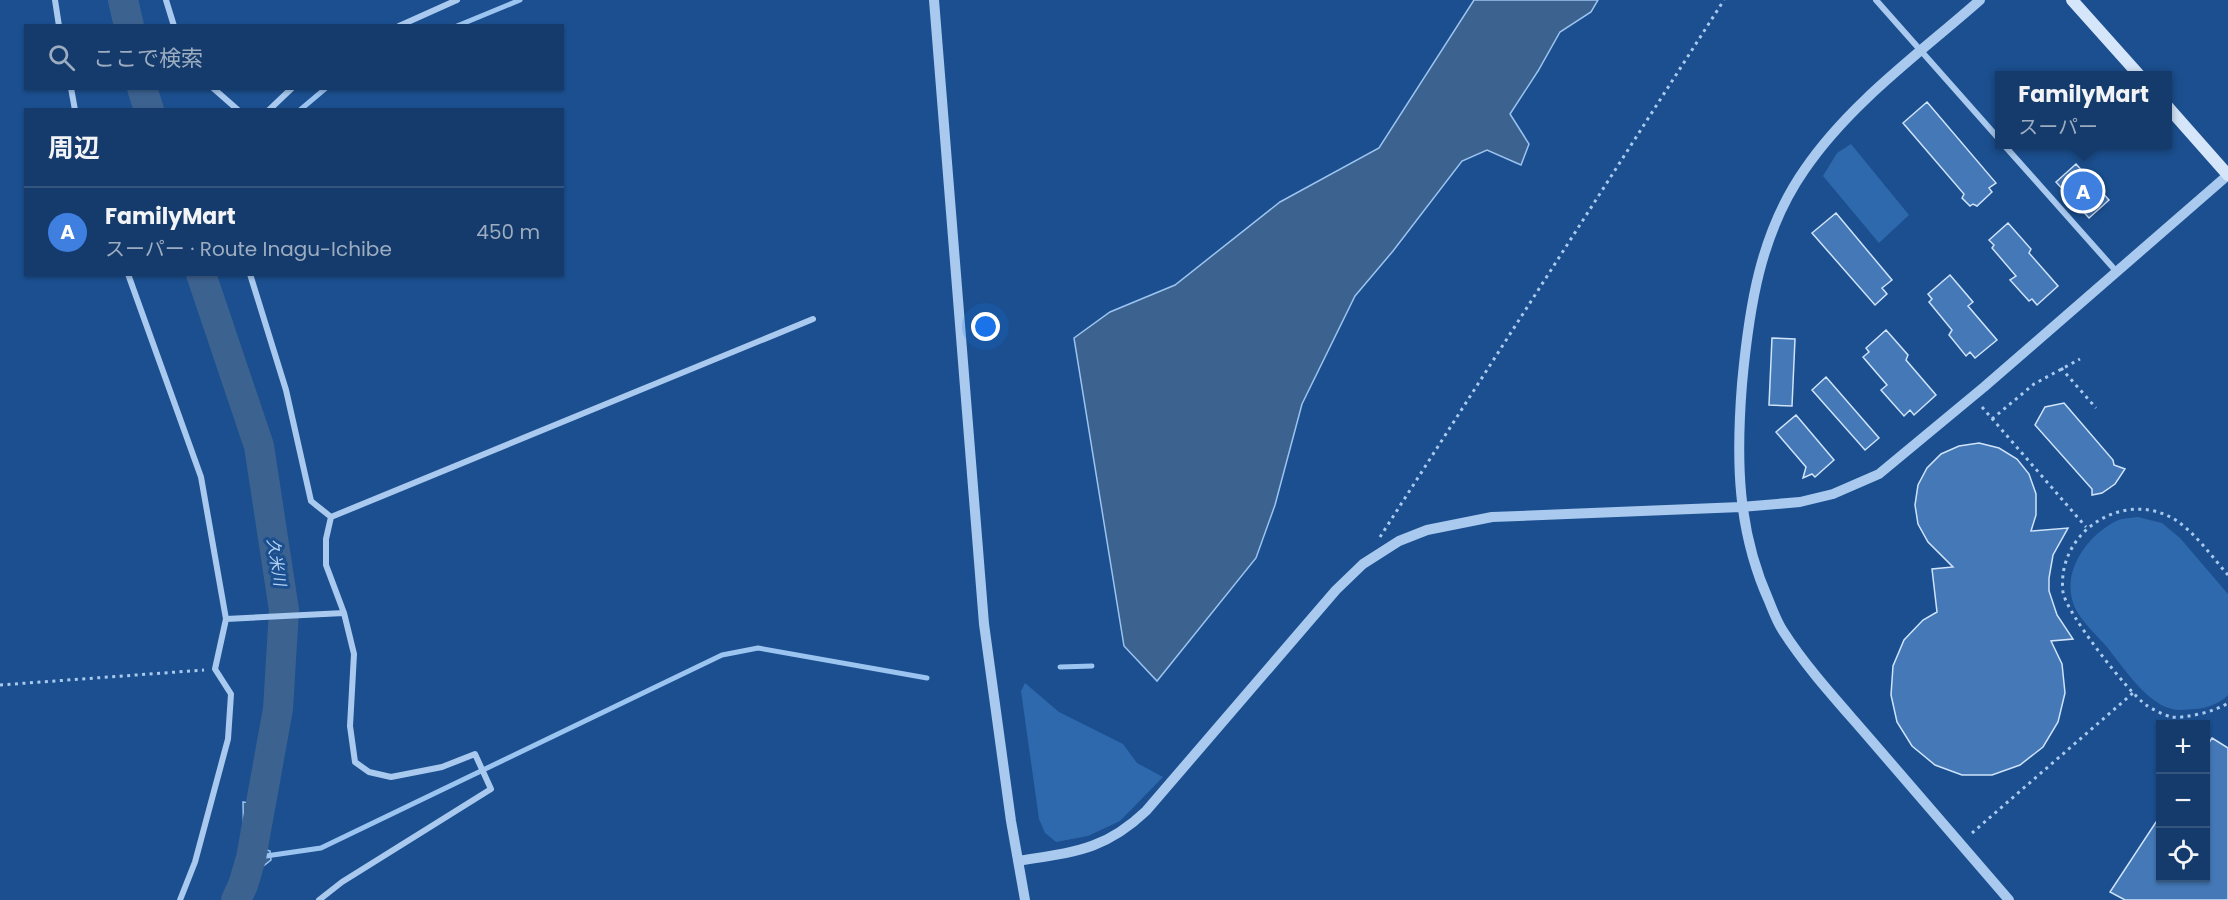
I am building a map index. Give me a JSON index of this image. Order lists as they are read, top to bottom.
{
  "water": ["久米川"],
  "page": {
    "search": "ここで検索",
    "popup": ["FamilyMart", "スーパー"],
    "heading": "周辺",
    "pins": "A",
    "list": [
      {
        "mark": "A",
        "name": "FamilyMart",
        "note": "スーパー · Route Inagu-Ichibe",
        "value": "450 m"
      }
    ],
    "map_buttons": ["+", "−"]
  }
}
